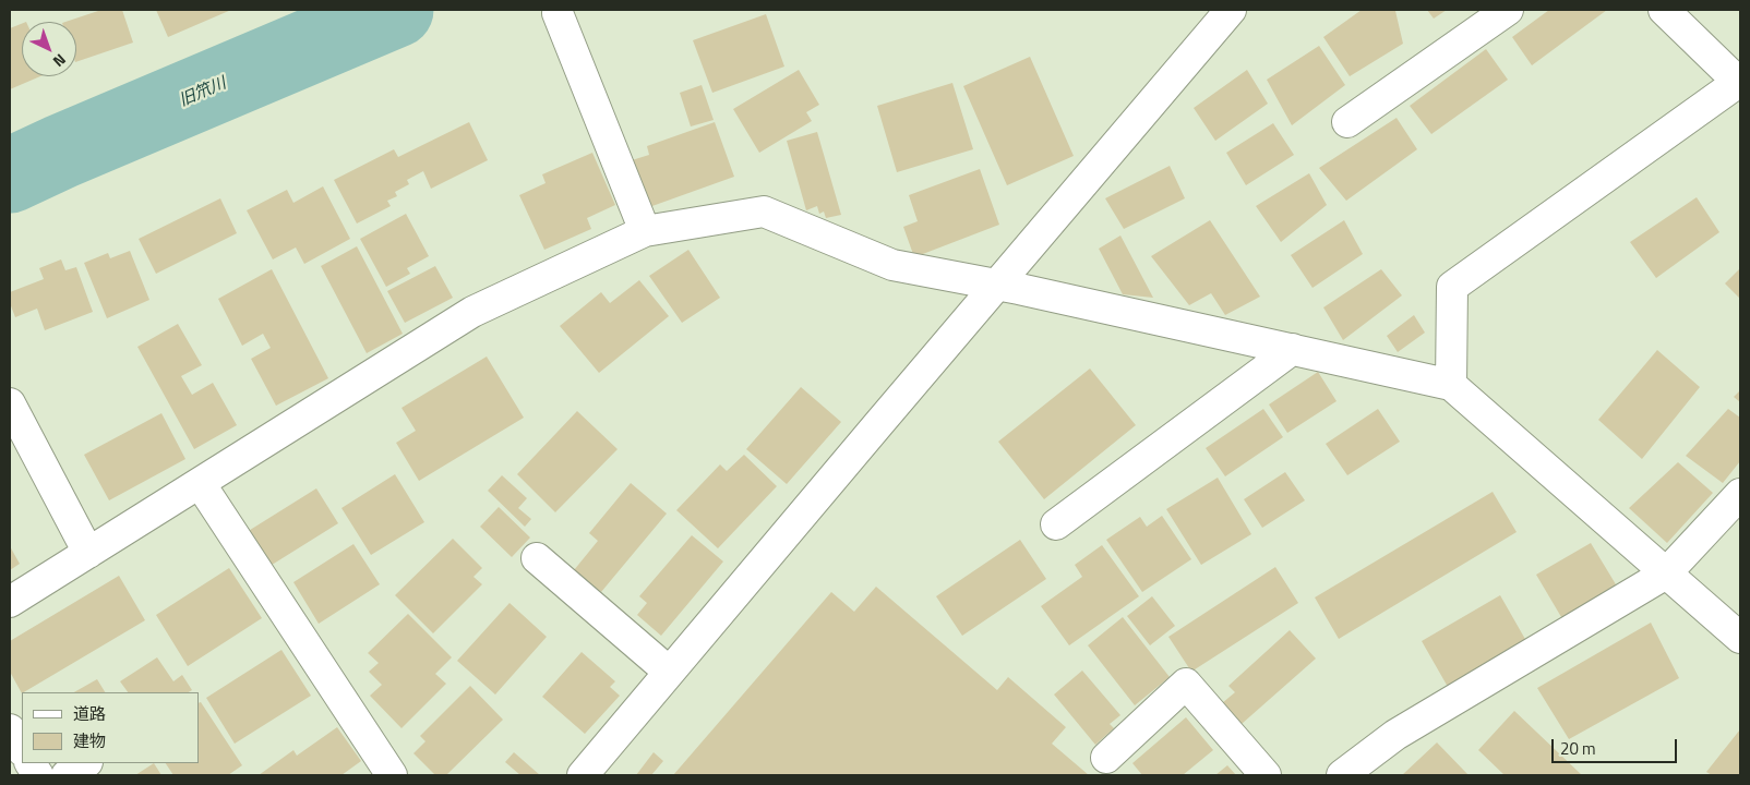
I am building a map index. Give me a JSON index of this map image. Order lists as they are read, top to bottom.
{
  "water": ["旧笊川"],
  "legend": ["道路", "建物"],
  "scale_bar": "20 m",
  "north": "bottom right"
}
